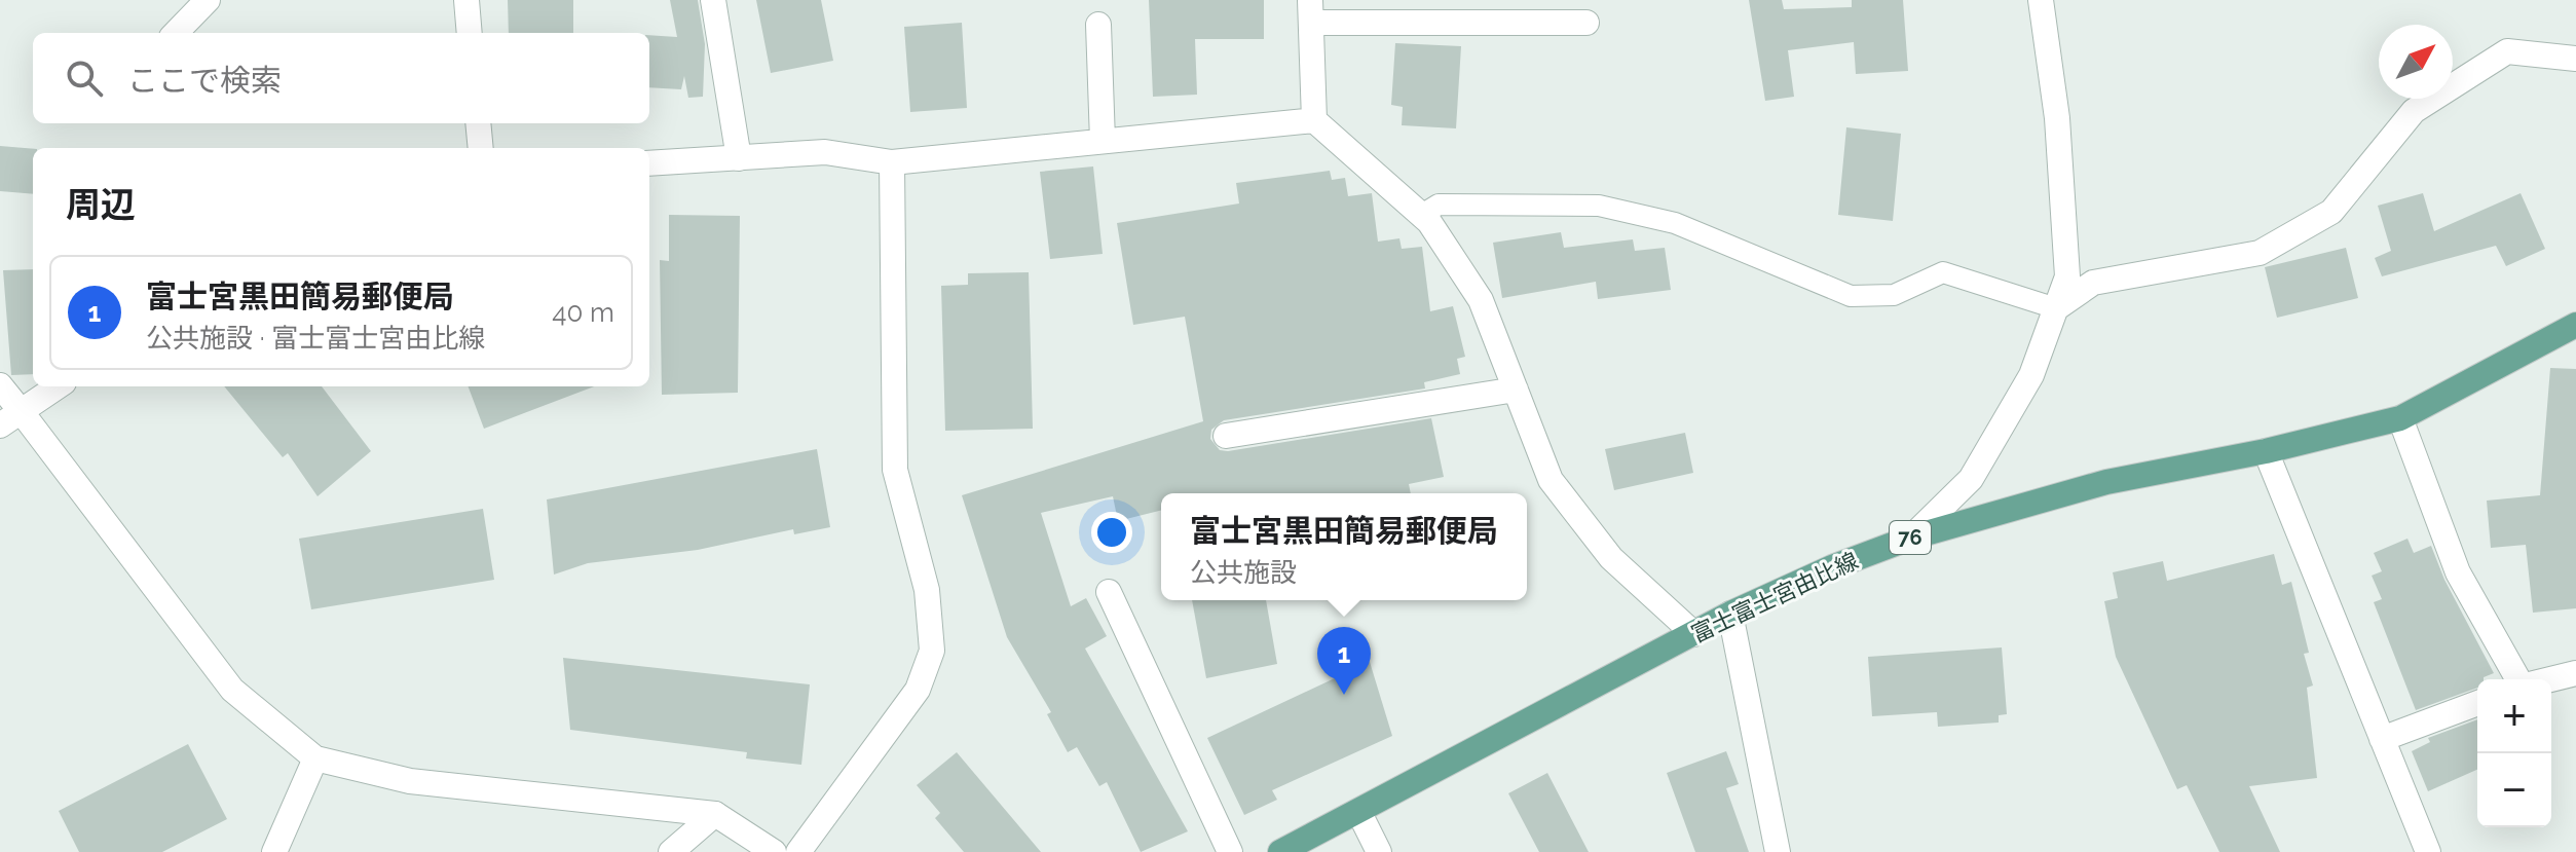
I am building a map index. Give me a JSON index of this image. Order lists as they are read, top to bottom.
{
  "streets": {
    "main road": ["76", "富士富士宮由比線"]
  },
  "north": "top right",
  "page": {
    "search": "ここで検索",
    "heading": "周辺",
    "list": [
      {
        "mark": "1",
        "name": "富士宮黒田簡易郵便局",
        "note": "公共施設 · 富士富士宮由比線",
        "value": "40 m"
      }
    ],
    "popup": ["富士宮黒田簡易郵便局", "公共施設"],
    "pins": "1",
    "map_buttons": ["+", "−"]
  }
}
